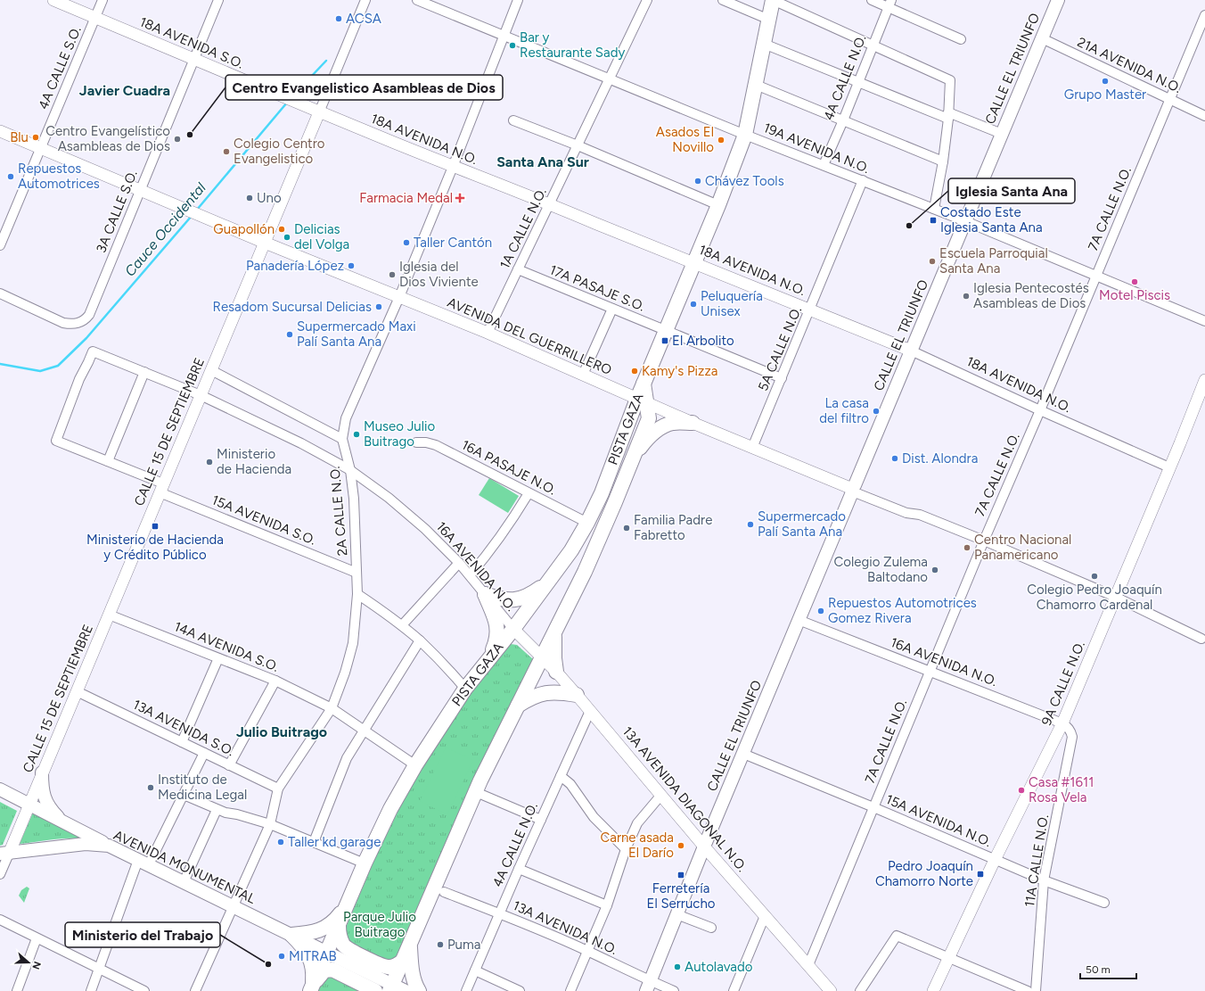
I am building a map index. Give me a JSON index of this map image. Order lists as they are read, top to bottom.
{
  "streets": {
    "main road": ["CALLE EL TRIUNFO", "PISTA GAZA", "AVENIDA MONUMENTAL"],
    "street": [
      "18A AVENIDA S.O.",
      "21A AVENIDA N.O.",
      "4A CALLE S.O.",
      "4A CALLE N.O.",
      "18A AVENIDA N.O.",
      "19A AVENIDA N.O.",
      "7A CALLE N.O.",
      "3A CALLE S.O.",
      "1A CALLE N.O.",
      "17A PASAJE S.O.",
      "AVENIDA DEL GUERRILLERO",
      "5A CALLE N.O.",
      "CALLE 15 DE SEPTIEMBRE",
      "16A PASAJE N.O.",
      "2A CALLE N.O.",
      "15A AVENIDA S.O.",
      "16A AVENIDA N.O.",
      "14A AVENIDA S.O.",
      "9A CALLE N.O.",
      "13A AVENIDA S.O.",
      "13A AVENIDA DIAGONAL N.O.",
      "15A AVENIDA N.O.",
      "11A CALLE N.O.",
      "13A AVENIDA N.O."
    ]
  },
  "crossings": [
    ["18A AVENIDA S.O.", "4A CALLE S.O."],
    ["18A AVENIDA S.O.", "18A AVENIDA N.O."],
    ["18A AVENIDA S.O.", "3A CALLE S.O."],
    ["18A AVENIDA S.O.", "CALLE 15 DE SEPTIEMBRE"],
    ["21A AVENIDA N.O.", "CALLE EL TRIUNFO"],
    ["21A AVENIDA N.O.", "7A CALLE N.O."],
    ["4A CALLE S.O.", "AVENIDA DEL GUERRILLERO"],
    ["CALLE EL TRIUNFO", "18A AVENIDA N.O."],
    ["CALLE EL TRIUNFO", "19A AVENIDA N.O."],
    ["CALLE EL TRIUNFO", "AVENIDA DEL GUERRILLERO"],
    ["CALLE EL TRIUNFO", "16A AVENIDA N.O."],
    ["CALLE EL TRIUNFO", "13A AVENIDA DIAGONAL N.O."],
    ["CALLE EL TRIUNFO", "15A AVENIDA N.O."],
    ["CALLE EL TRIUNFO", "13A AVENIDA N.O."],
    ["4A CALLE N.O.", "19A AVENIDA N.O."],
    ["4A CALLE N.O.", "13A AVENIDA DIAGONAL N.O."],
    ["4A CALLE N.O.", "13A AVENIDA N.O."],
    ["18A AVENIDA N.O.", "7A CALLE N.O."],
    ["18A AVENIDA N.O.", "1A CALLE N.O."],
    ["18A AVENIDA N.O.", "5A CALLE N.O."],
    ["18A AVENIDA N.O.", "CALLE 15 DE SEPTIEMBRE"],
    ["18A AVENIDA N.O.", "2A CALLE N.O."],
    ["18A AVENIDA N.O.", "9A CALLE N.O."],
    ["19A AVENIDA N.O.", "7A CALLE N.O."],
    ["19A AVENIDA N.O.", "1A CALLE N.O."],
    ["19A AVENIDA N.O.", "5A CALLE N.O."],
    ["19A AVENIDA N.O.", "2A CALLE N.O."],
    ["7A CALLE N.O.", "AVENIDA DEL GUERRILLERO"],
    ["7A CALLE N.O.", "16A AVENIDA N.O."],
    ["7A CALLE N.O.", "13A AVENIDA DIAGONAL N.O."],
    ["7A CALLE N.O.", "15A AVENIDA N.O."],
    ["3A CALLE S.O.", "AVENIDA DEL GUERRILLERO"],
    ["1A CALLE N.O.", "17A PASAJE S.O."],
    ["1A CALLE N.O.", "AVENIDA DEL GUERRILLERO"],
    ["17A PASAJE S.O.", "5A CALLE N.O."],
    ["17A PASAJE S.O.", "PISTA GAZA"],
    ["AVENIDA DEL GUERRILLERO", "5A CALLE N.O."],
    ["AVENIDA DEL GUERRILLERO", "PISTA GAZA"],
    ["AVENIDA DEL GUERRILLERO", "CALLE 15 DE SEPTIEMBRE"],
    ["AVENIDA DEL GUERRILLERO", "2A CALLE N.O."],
    ["AVENIDA DEL GUERRILLERO", "9A CALLE N.O."],
    ["PISTA GAZA", "16A PASAJE N.O."],
    ["PISTA GAZA", "16A AVENIDA N.O."],
    ["PISTA GAZA", "14A AVENIDA S.O."],
    ["PISTA GAZA", "13A AVENIDA DIAGONAL N.O."],
    ["PISTA GAZA", "AVENIDA MONUMENTAL"],
    ["CALLE 15 DE SEPTIEMBRE", "15A AVENIDA S.O."],
    ["CALLE 15 DE SEPTIEMBRE", "16A AVENIDA N.O."],
    ["CALLE 15 DE SEPTIEMBRE", "14A AVENIDA S.O."],
    ["CALLE 15 DE SEPTIEMBRE", "13A AVENIDA S.O."],
    ["CALLE 15 DE SEPTIEMBRE", "AVENIDA MONUMENTAL"],
    ["2A CALLE N.O.", "15A AVENIDA S.O."],
    ["2A CALLE N.O.", "16A AVENIDA N.O."],
    ["2A CALLE N.O.", "14A AVENIDA S.O."],
    ["15A AVENIDA S.O.", "16A AVENIDA N.O."],
    ["16A AVENIDA N.O.", "9A CALLE N.O."],
    ["16A AVENIDA N.O.", "13A AVENIDA DIAGONAL N.O."],
    ["16A AVENIDA N.O.", "11A CALLE N.O."],
    ["9A CALLE N.O.", "15A AVENIDA N.O."],
    ["9A CALLE N.O.", "11A CALLE N.O."],
    ["15A AVENIDA N.O.", "11A CALLE N.O."]
  ],
  "districts": ["Javier Cuadra", "Santa Ana Sur", "Julio Buitrago"],
  "water": ["Cauce Occidental"],
  "parks": ["Parque Julio Buitrago"],
  "places": {
    "other": [
      "ACSA",
      "Bar y Restaurante Sady",
      "Grupo Master",
      "Centro Evangelistico Asambleas de Dios",
      "Blu",
      "Centro Evangelístico Asambleas de Dios",
      "Asados El Novillo",
      "Colegio Centro Evangelistico",
      "Repuestos Automotrices",
      "Chávez Tools",
      "Uno",
      "Iglesia Santa Ana",
      "Guapollón",
      "Delicias del Volga",
      "Taller Cantón",
      "Escuela Parroquial Santa Ana",
      "Panadería López",
      "Iglesia del Dios Viviente",
      "Motel Piscis",
      "Iglesia Pentecostés Asambleas de Dios",
      "Peluquería Unisex",
      "Resadom Sucursal Delicias",
      "Supermercado Maxi Palí Santa Ana",
      "Kamy's Pizza",
      "La casa del filtro",
      "Museo Julio Buitrago",
      "Dist. Alondra",
      "Ministerio de Hacienda",
      "Supermercado Palí Santa Ana",
      "Familia Padre Fabretto",
      "Centro Nacional Panamericano",
      "Colegio Zulema Baltodano",
      "Colegio Pedro Joaquín Chamorro Cardenal",
      "Repuestos Automotrices Gomez Rivera",
      "Instituto de Medicina Legal",
      "Casa #1611 Rosa Vela",
      "Taller kd garage",
      "Carne asada El Darío",
      "Puma",
      "MITRAB",
      "Ministerio del Trabajo",
      "Autolavado"
    ],
    "health": ["Farmacia Medal"],
    "transit": [
      "Costado Este Iglesia Santa Ana",
      "El Arbolito",
      "Ministerio de Hacienda y Crédito Público",
      "Pedro Joaquín Chamorro Norte",
      "Ferretería El Serrucho"
    ]
  },
  "scale_bar": "50 m",
  "north": "right"
}
